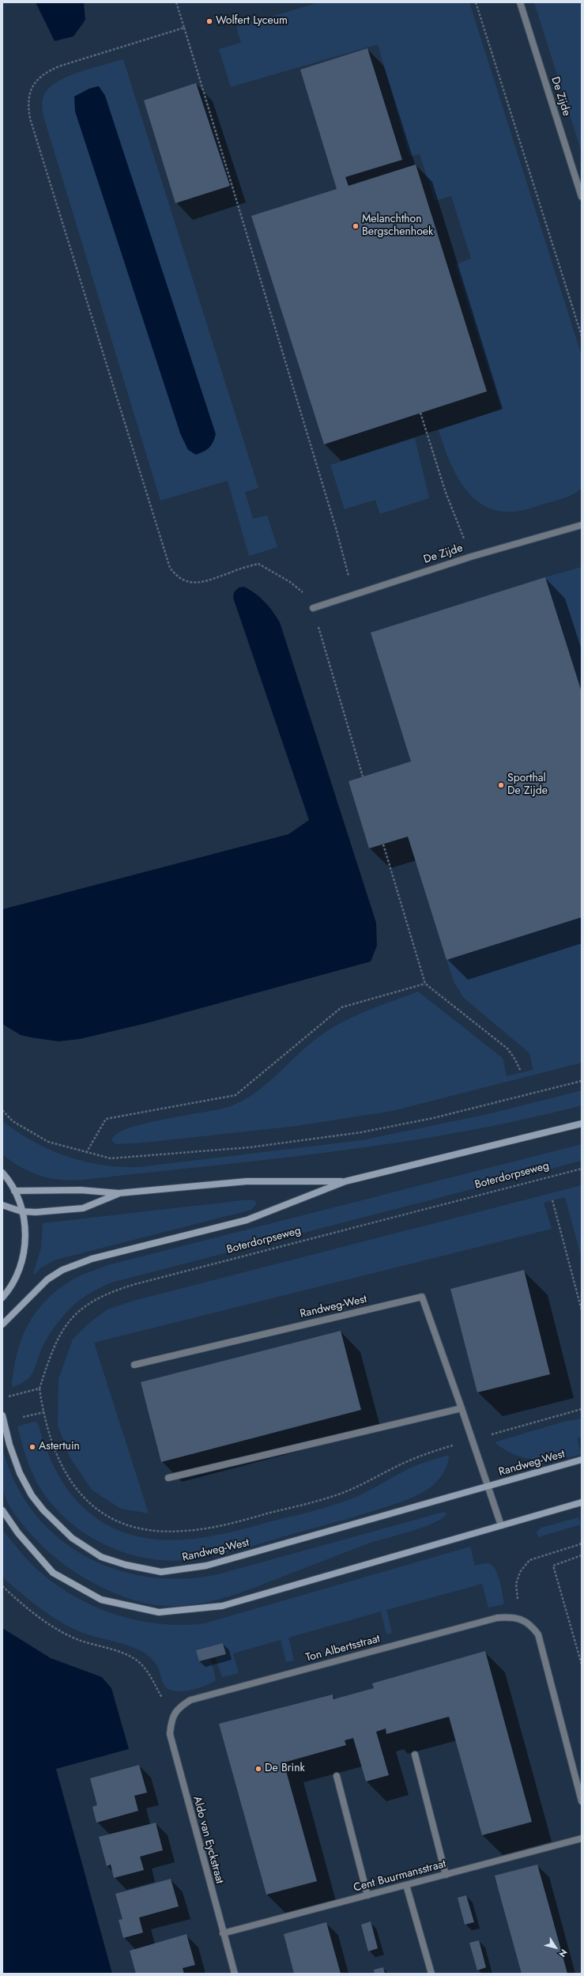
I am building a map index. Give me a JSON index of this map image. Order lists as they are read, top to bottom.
{
  "streets": {
    "main road": ["Randweg-West"],
    "street": [
      "De Zijde",
      "Ton Albertsstraat",
      "Aldo van Eyckstraat",
      "Cent Buurmansstraat"
    ],
    "path": ["Boterdorpseweg"]
  },
  "crossings": [
    ["Boterdorpseweg", "Randweg-West"],
    ["Ton Albertsstraat", "Aldo van Eyckstraat"],
    ["Aldo van Eyckstraat", "Cent Buurmansstraat"]
  ],
  "places": [
    "Wolfert Lyceum",
    "Melanchthon Bergschenhoek",
    "Sporthal De Zijde",
    "Astertuin",
    "De Brink"
  ],
  "north": "bottom right"
}
